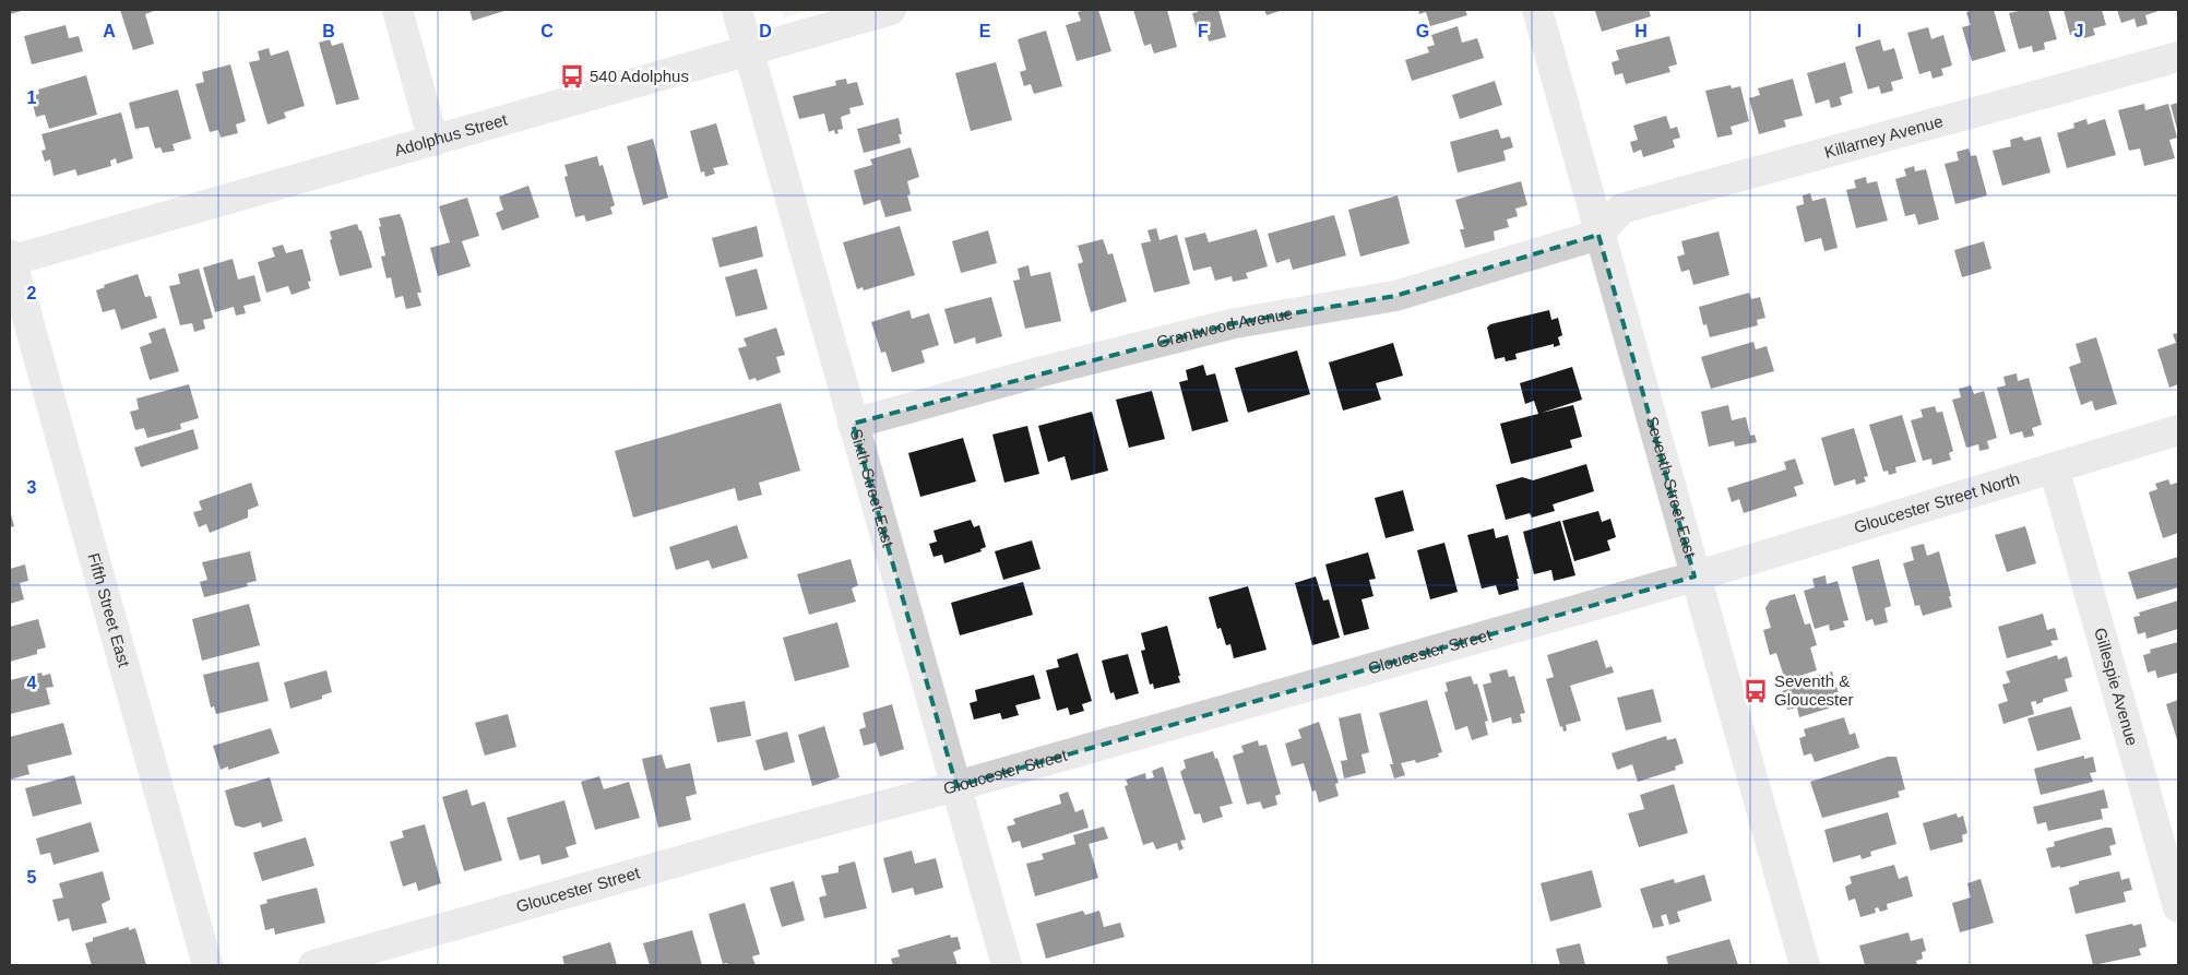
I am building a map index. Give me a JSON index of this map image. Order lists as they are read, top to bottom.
{
  "streets": {
    "street": [
      "Adolphus Street",
      "Killarney Avenue",
      "Grantwood Avenue",
      "Sixth Street East",
      "Seventh Street East",
      "Gloucester Street North",
      "Fifth Street East",
      "Gloucester Street",
      "Gillespie Avenue"
    ]
  },
  "crossings": [
    ["Adolphus Street", "Sixth Street East"],
    ["Adolphus Street", "Fifth Street East"],
    ["Killarney Avenue", "Grantwood Avenue"],
    ["Killarney Avenue", "Seventh Street East"],
    ["Grantwood Avenue", "Sixth Street East"],
    ["Grantwood Avenue", "Seventh Street East"],
    ["Sixth Street East", "Gloucester Street"],
    ["Seventh Street East", "Gloucester Street North"],
    ["Seventh Street East", "Gloucester Street"],
    ["Gloucester Street North", "Gloucester Street"],
    ["Gloucester Street North", "Gillespie Avenue"]
  ],
  "places": {
    "bus stop": ["540 Adolphus", "Seventh & Gloucester"]
  },
  "grid": {
    "columns": [
      "A",
      "B",
      "C",
      "D",
      "E",
      "F",
      "G",
      "H",
      "I",
      "J"
    ],
    "rows": [
      "1",
      "2",
      "3",
      "4",
      "5"
    ]
  }
}
